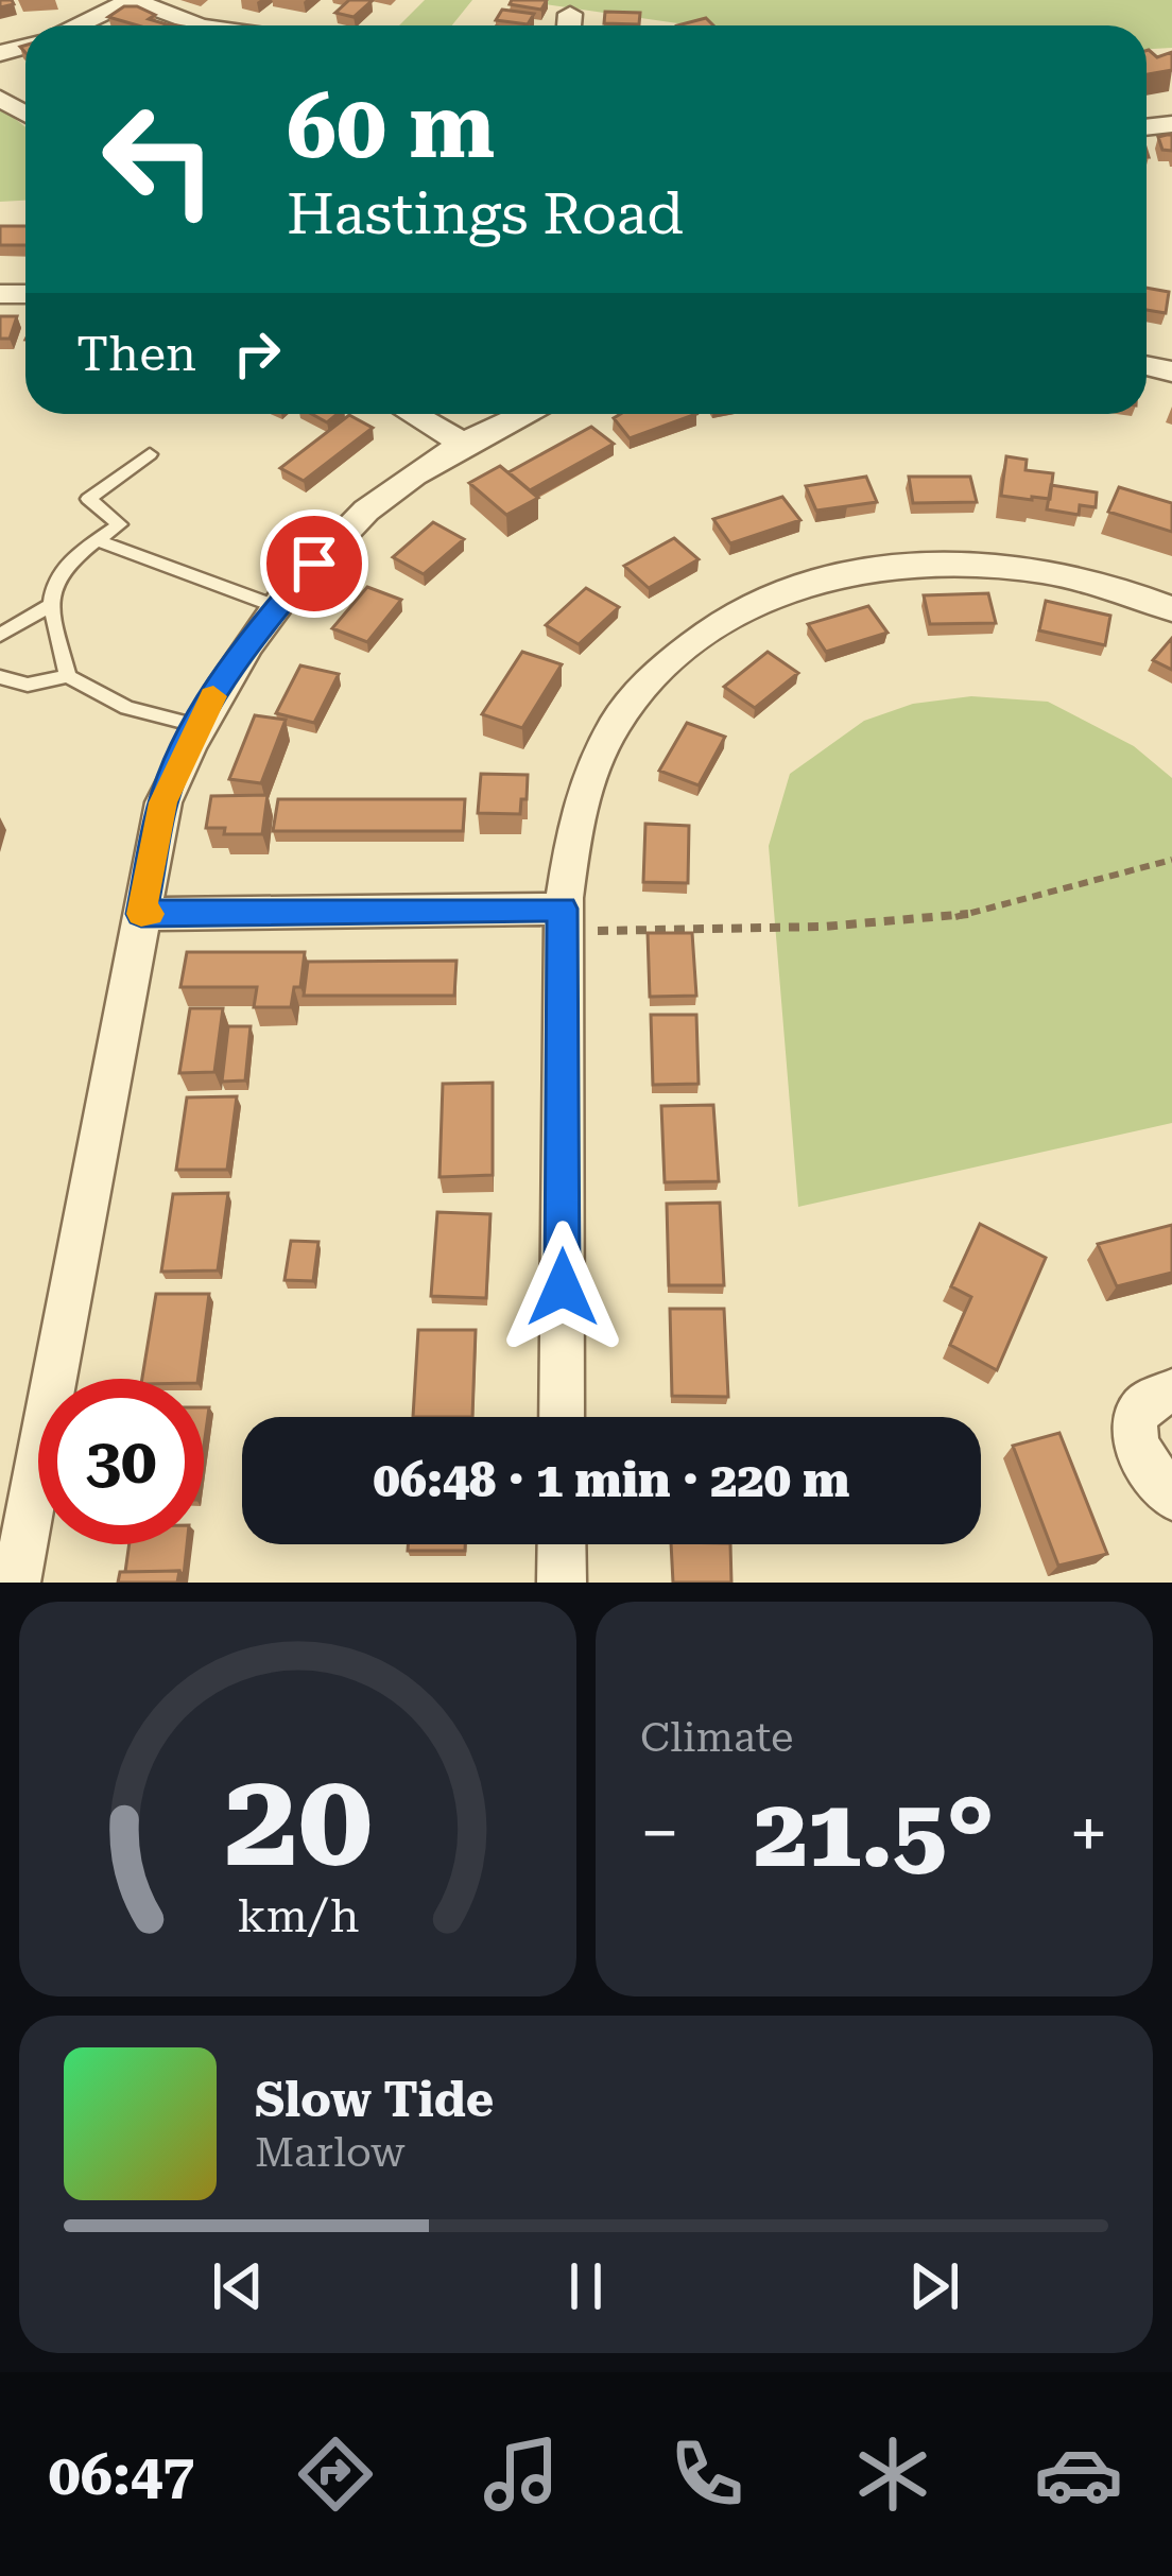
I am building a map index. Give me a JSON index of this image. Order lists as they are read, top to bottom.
{
  "page": {
    "turn": ["60 m", "Hastings Road"],
    "then": "Then",
    "limit": "30",
    "trip": "06:48 · 1 min · 220 m",
    "tile": "Climate",
    "heat": ["−", "21.5°", "+"],
    "song": ["Slow Tide", "Marlow"],
    "tabs": "06:47",
    "gauge": ["20", "km/h"]
  }
}
